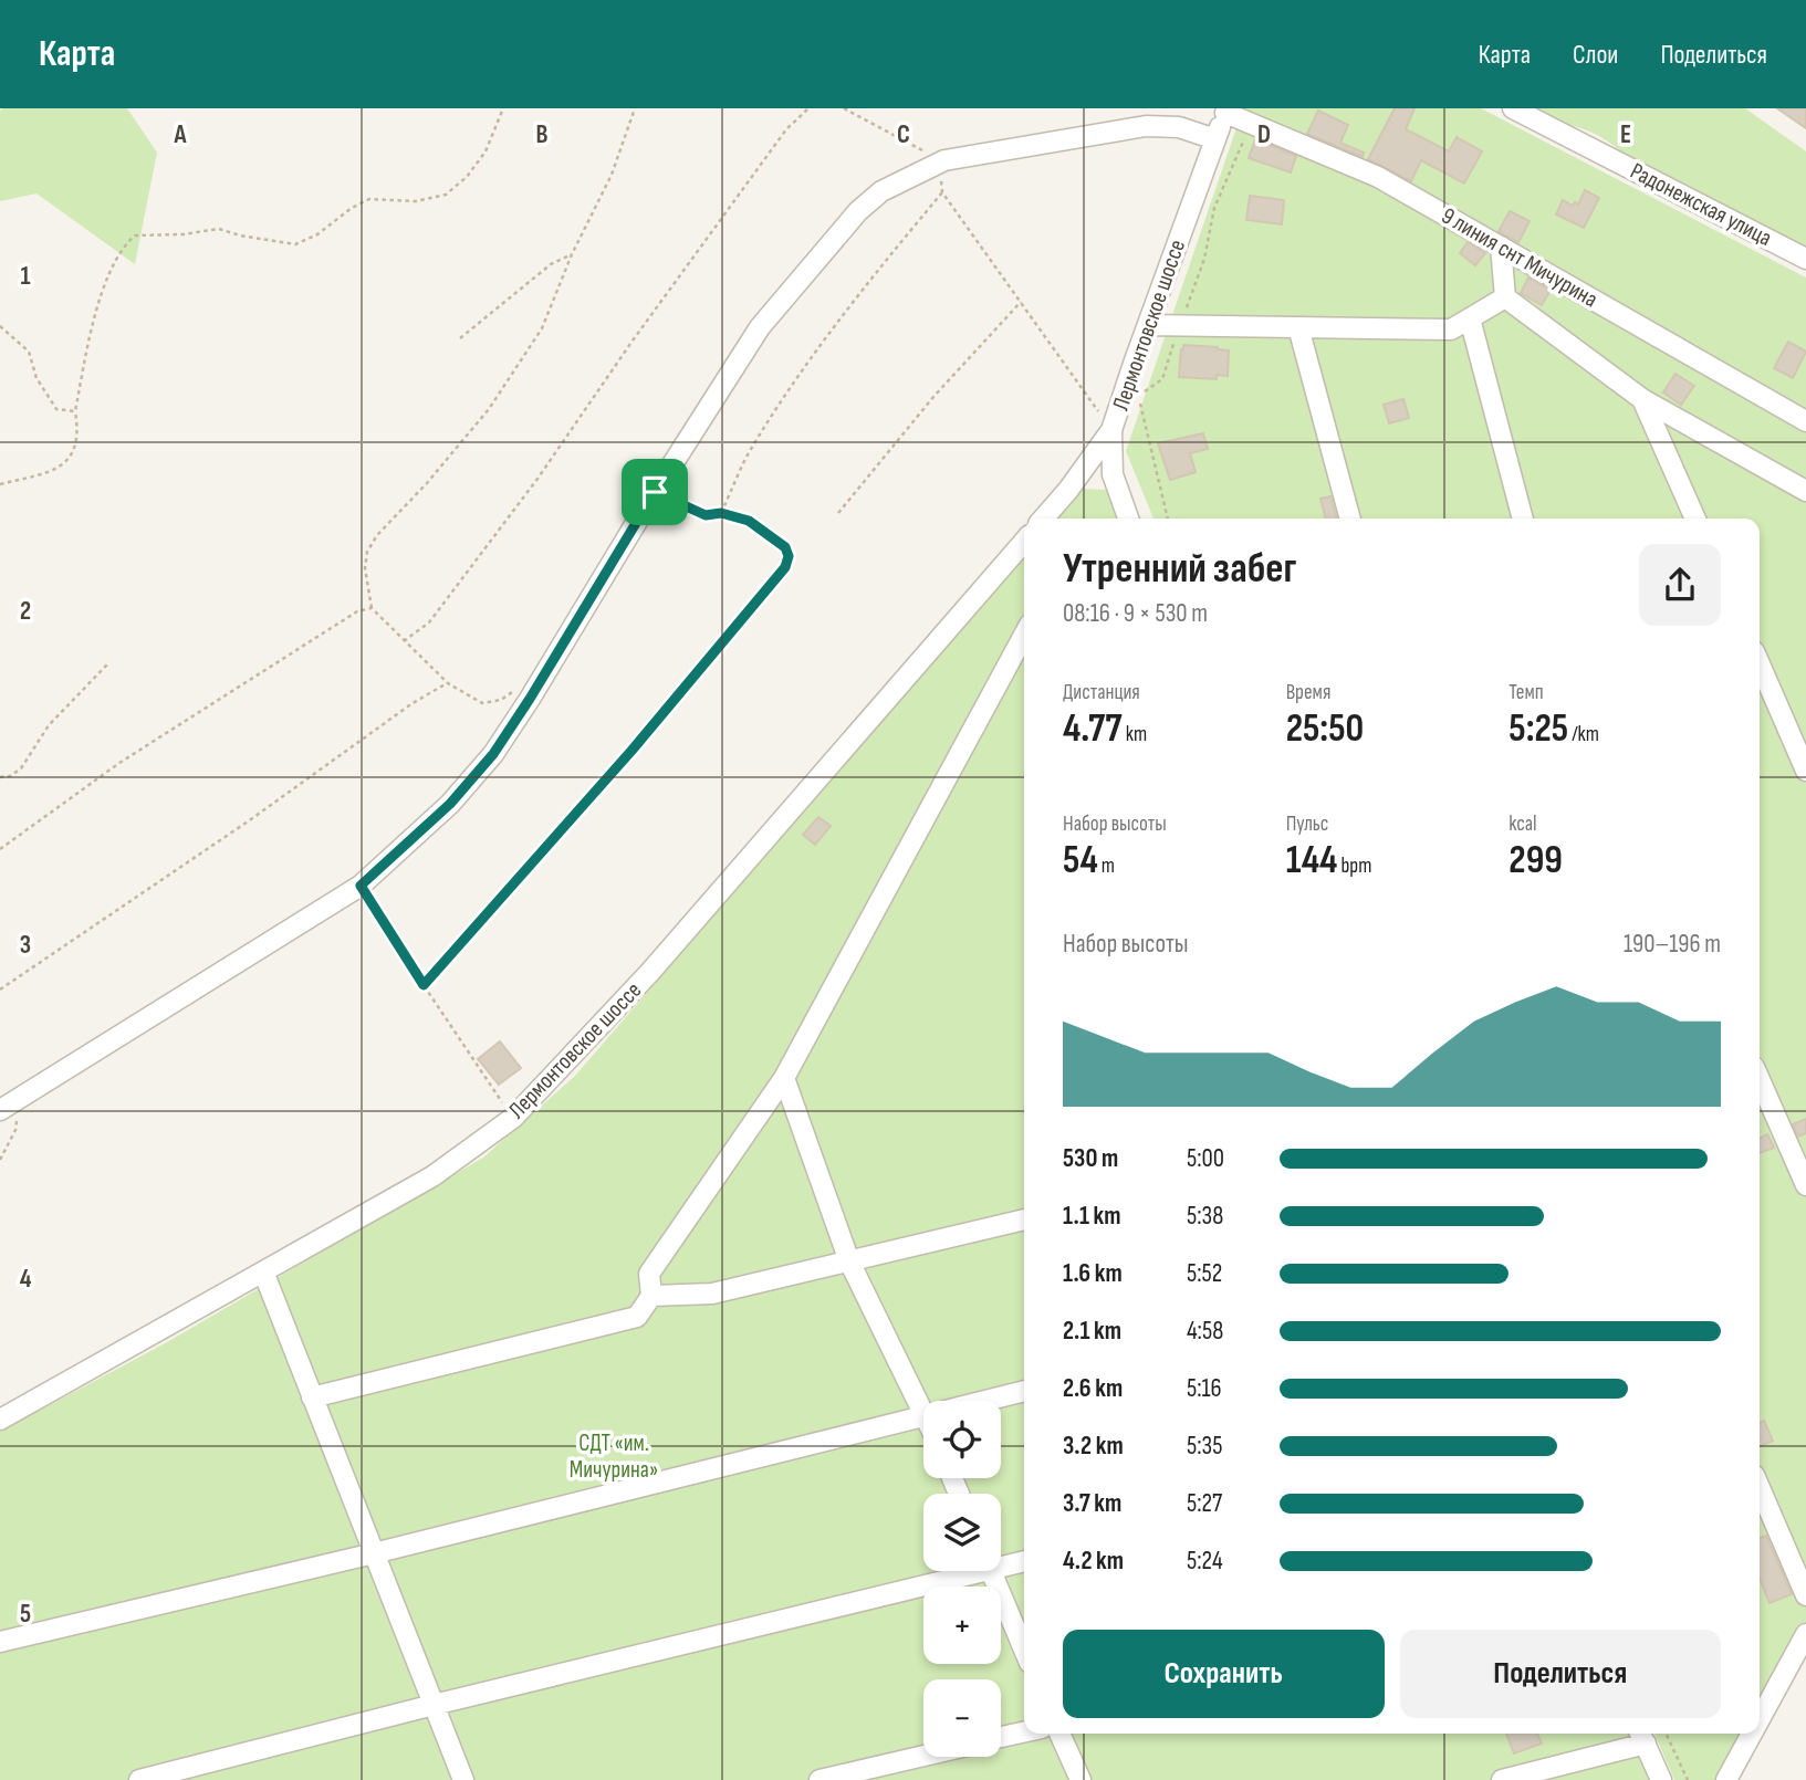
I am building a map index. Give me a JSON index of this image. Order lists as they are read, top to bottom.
{
  "streets": {
    "street": ["Радонежская улица", "9 линия снт Мичурина", "Лермонтовское шоссе"]
  },
  "crossings": [
    ["9 линия снт Мичурина", "Лермонтовское шоссе"]
  ],
  "parks": ["СДТ «им. Мичурина»"],
  "page": {
    "header": "Карта",
    "nav": ["Карта", "Слои", "Поделиться"],
    "heading": ["Утренний забег", "08:16 · 9 × 530 m"],
    "stats": [
      ["Дистанция", "4.77 km"],
      ["Время", "25:50"],
      ["Темп", "5:25 /km"],
      ["Набор высоты", "54 m"],
      ["Пульс", "144 bpm"],
      ["kcal", "299"]
    ],
    "chart": ["Набор высоты", "190–196 m"],
    "list": [
      {
        "name": "530 m",
        "note": "5:00"
      },
      {
        "name": "1.1 km",
        "note": "5:38"
      },
      {
        "name": "1.6 km",
        "note": "5:52"
      },
      {
        "name": "2.1 km",
        "note": "4:58"
      },
      {
        "name": "2.6 km",
        "note": "5:16"
      },
      {
        "name": "3.2 km",
        "note": "5:35"
      },
      {
        "name": "3.7 km",
        "note": "5:27"
      },
      {
        "name": "4.2 km",
        "note": "5:24"
      }
    ],
    "map_buttons": ["+", "−"],
    "buttons": ["Сохранить", "Поделиться"]
  },
  "grid": {
    "columns": [
      "A",
      "B",
      "C",
      "D",
      "E"
    ],
    "rows": [
      "1",
      "2",
      "3",
      "4",
      "5"
    ]
  }
}
